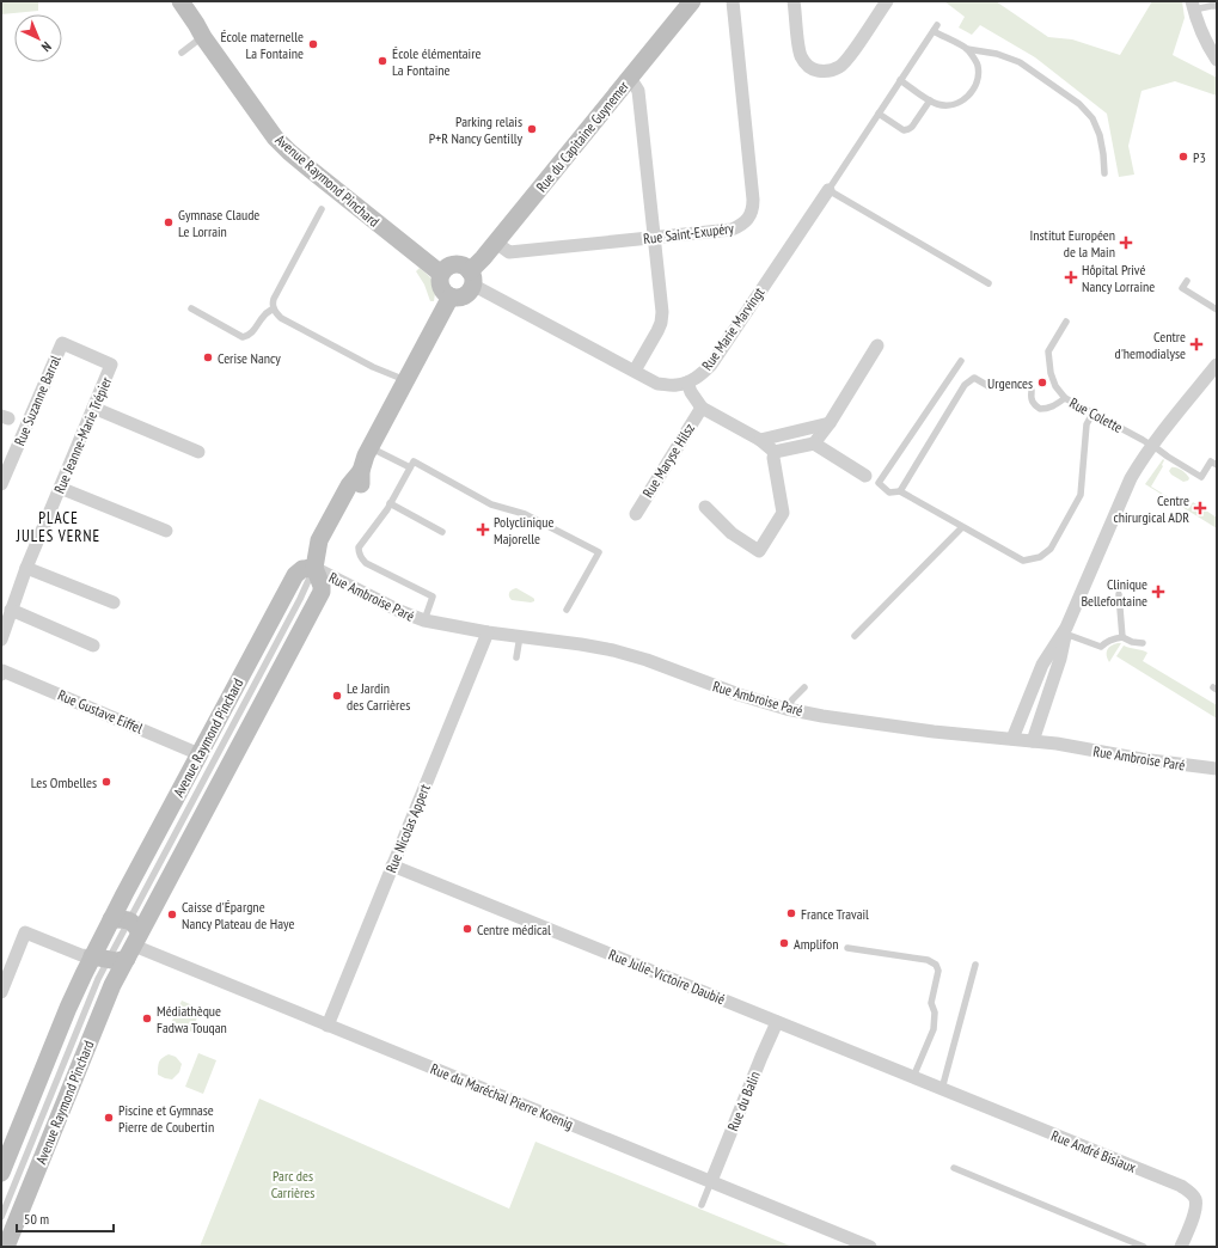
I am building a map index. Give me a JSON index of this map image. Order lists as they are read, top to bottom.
{
  "streets": {
    "street": [
      "Rue du Capitaine Guynemer",
      "Avenue Raymond Pinchard",
      "Rue Saint-Exupéry",
      "Rue Marie Marvingt",
      "Rue Suzanne Barral",
      "Rue Jeanne-Marie Trépier",
      "Rue Maryse Hilsz",
      "Rue Ambroise Paré",
      "Rue Gustave Eiffel",
      "Rue Nicolas Appert",
      "Rue Julie-Victoire Daubié",
      "Rue du Maréchal Pierre Koenig",
      "Rue du Balin",
      "Rue André Bisiaux"
    ],
    "lane": ["Rue Colette"]
  },
  "crossings": [
    ["Rue du Capitaine Guynemer", "Avenue Raymond Pinchard"],
    ["Rue du Capitaine Guynemer", "Rue Saint-Exupéry"],
    ["Rue du Capitaine Guynemer", "Rue Marie Marvingt"],
    ["Avenue Raymond Pinchard", "Rue Marie Marvingt"],
    ["Avenue Raymond Pinchard", "Rue Ambroise Paré"],
    ["Avenue Raymond Pinchard", "Rue Gustave Eiffel"],
    ["Avenue Raymond Pinchard", "Rue du Maréchal Pierre Koenig"],
    ["Rue Suzanne Barral", "Rue Jeanne-Marie Trépier"],
    ["Rue Ambroise Paré", "Rue Nicolas Appert"],
    ["Rue Nicolas Appert", "Rue Julie-Victoire Daubié"],
    ["Rue Nicolas Appert", "Rue du Maréchal Pierre Koenig"],
    ["Rue Julie-Victoire Daubié", "Rue du Balin"],
    ["Rue Julie-Victoire Daubié", "Rue André Bisiaux"],
    ["Rue du Maréchal Pierre Koenig", "Rue du Balin"]
  ],
  "districts": ["PLACE JULES VERNE"],
  "parks": ["Parc des Carrières"],
  "places": {
    "other": [
      "École maternelle La Fontaine",
      "École élémentaire La Fontaine",
      "Parking relais P+R Nancy Gentilly",
      "P3",
      "Gymnase Claude Le Lorrain",
      "Cerise Nancy",
      "Urgences",
      "Le Jardin des Carrières",
      "Les Ombelles",
      "France Travail",
      "Caisse d'Épargne Nancy Plateau de Haye",
      "Centre médical",
      "Amplifon",
      "Médiathèque Fadwa Touqan",
      "Piscine et Gymnase Pierre de Coubertin"
    ],
    "health": [
      "Institut Européen de la Main",
      "Hôpital Privé Nancy Lorraine",
      "Centre d'hemodialyse",
      "Centre chirurgical ADR",
      "Polyclinique Majorelle",
      "Clinique Bellefontaine"
    ]
  },
  "scale_bar": "50 m",
  "north": "bottom right"
}
